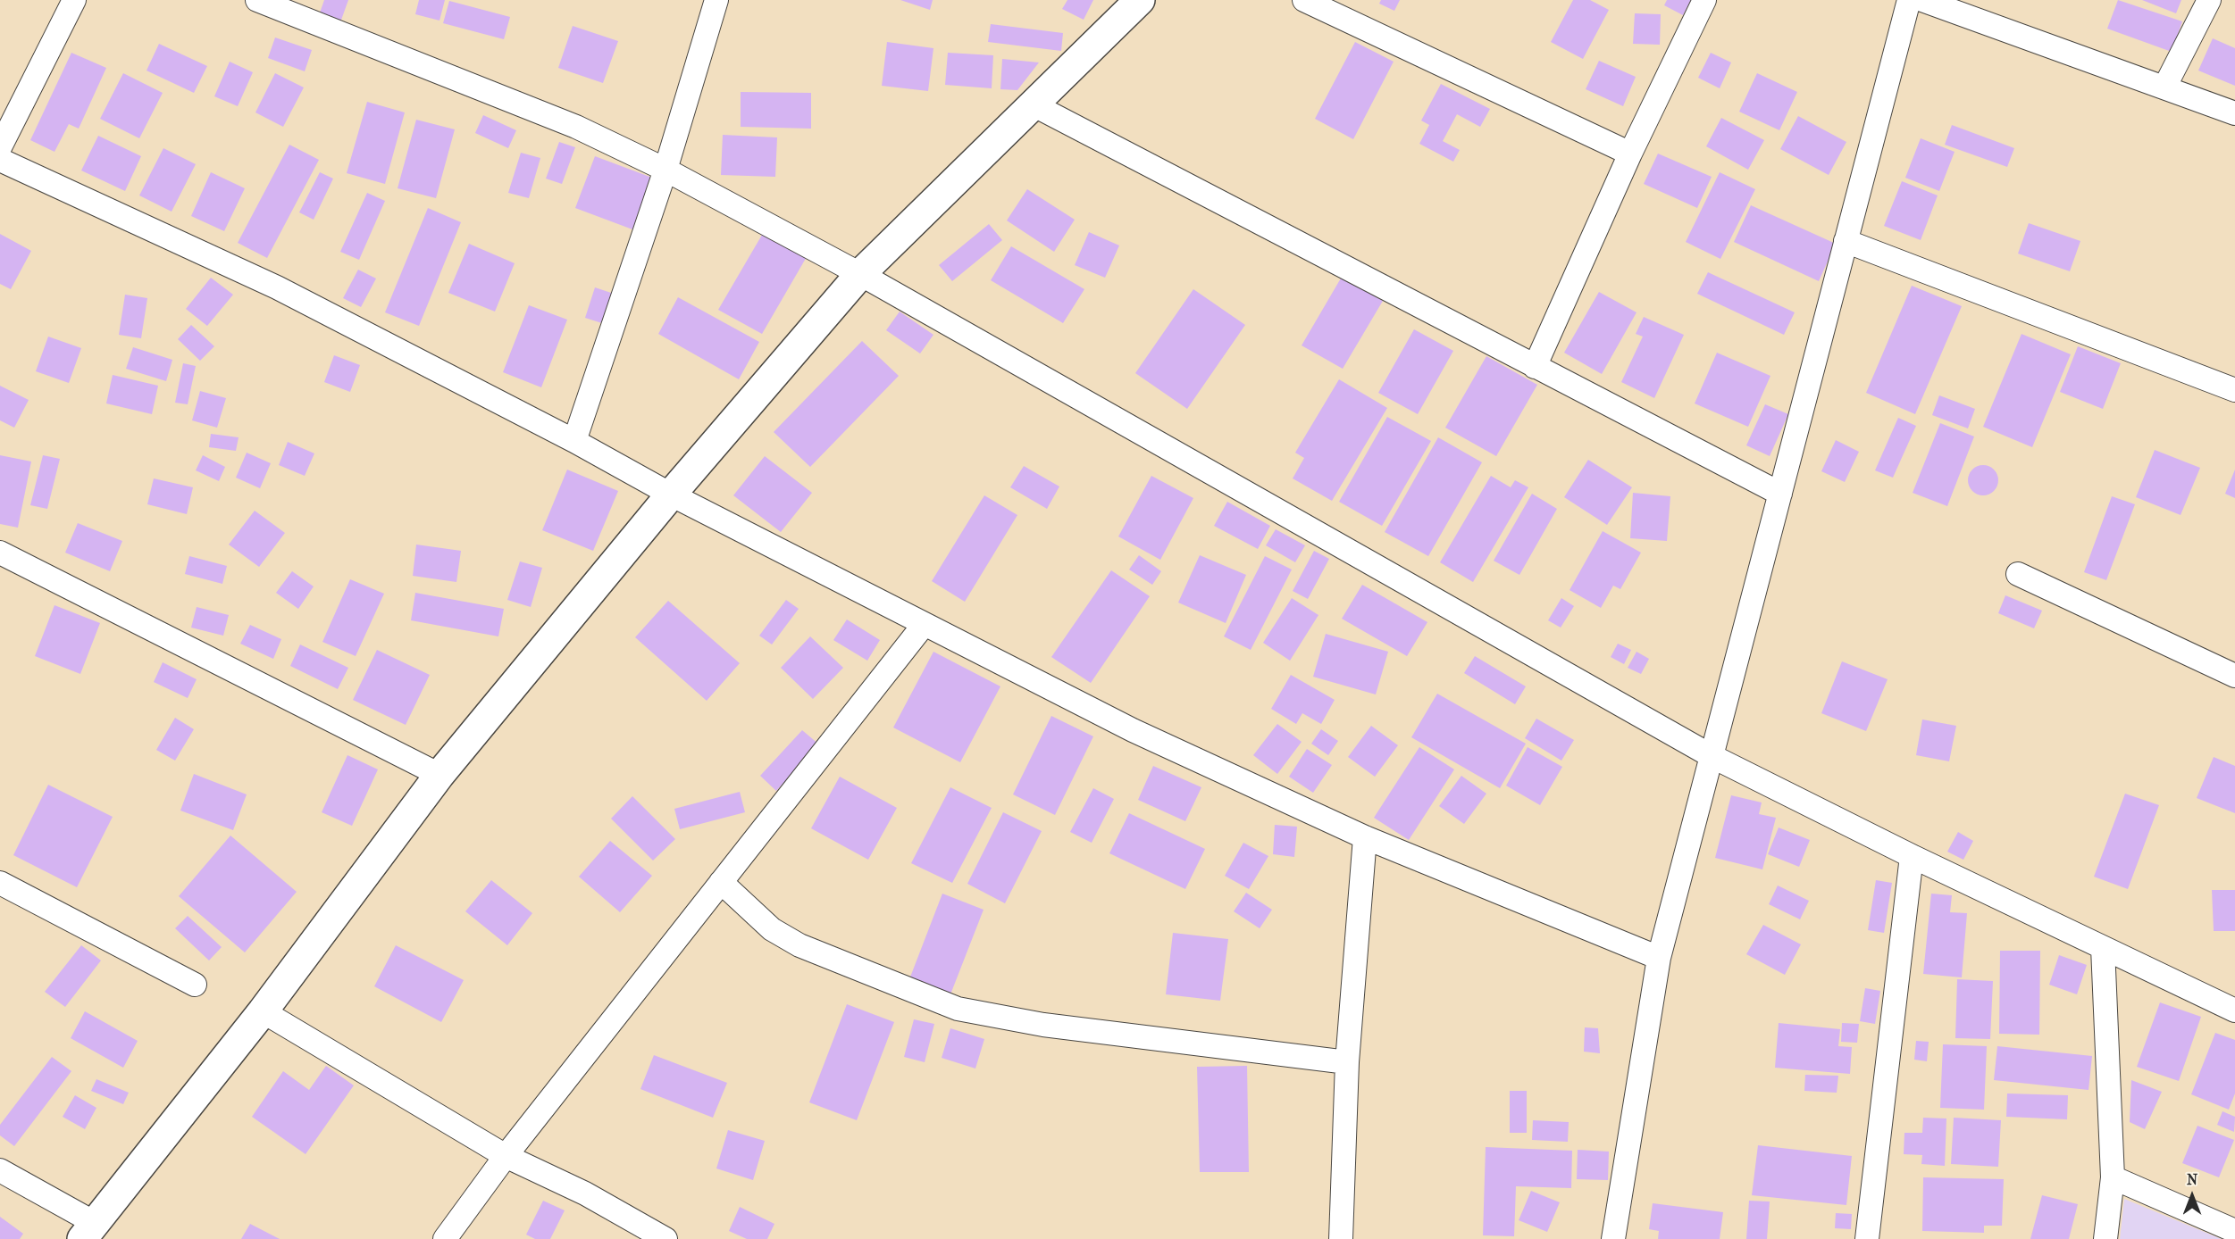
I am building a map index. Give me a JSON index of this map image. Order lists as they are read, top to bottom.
{
  "north": "top"
}
